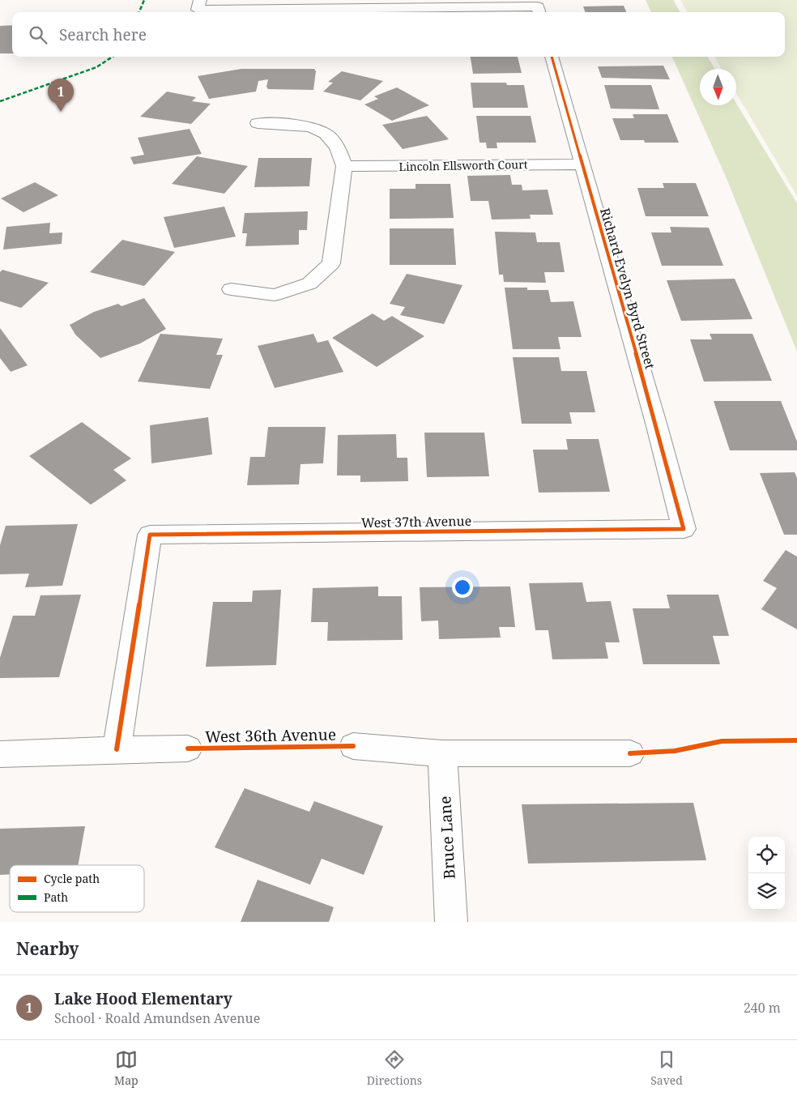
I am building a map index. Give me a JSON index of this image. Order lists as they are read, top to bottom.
{
  "streets": {
    "street": [
      "Lincoln Ellsworth Court",
      "Richard Evelyn Byrd Street",
      "West 37th Avenue",
      "West 36th Avenue",
      "Bruce Lane"
    ]
  },
  "crossings": [
    ["Lincoln Ellsworth Court", "Richard Evelyn Byrd Street"],
    ["Richard Evelyn Byrd Street", "West 37th Avenue"],
    ["West 37th Avenue", "West 36th Avenue"],
    ["West 36th Avenue", "Bruce Lane"]
  ],
  "legend": ["Cycle path", "Path"],
  "north": "bottom",
  "page": {
    "search": "Search here",
    "pins": "1",
    "heading": "Nearby",
    "list": [
      {
        "mark": "1",
        "name": "Lake Hood Elementary",
        "note": "School · Roald Amundsen Avenue",
        "value": "240 m"
      }
    ],
    "nav": ["Map", "Directions", "Saved"]
  }
}
